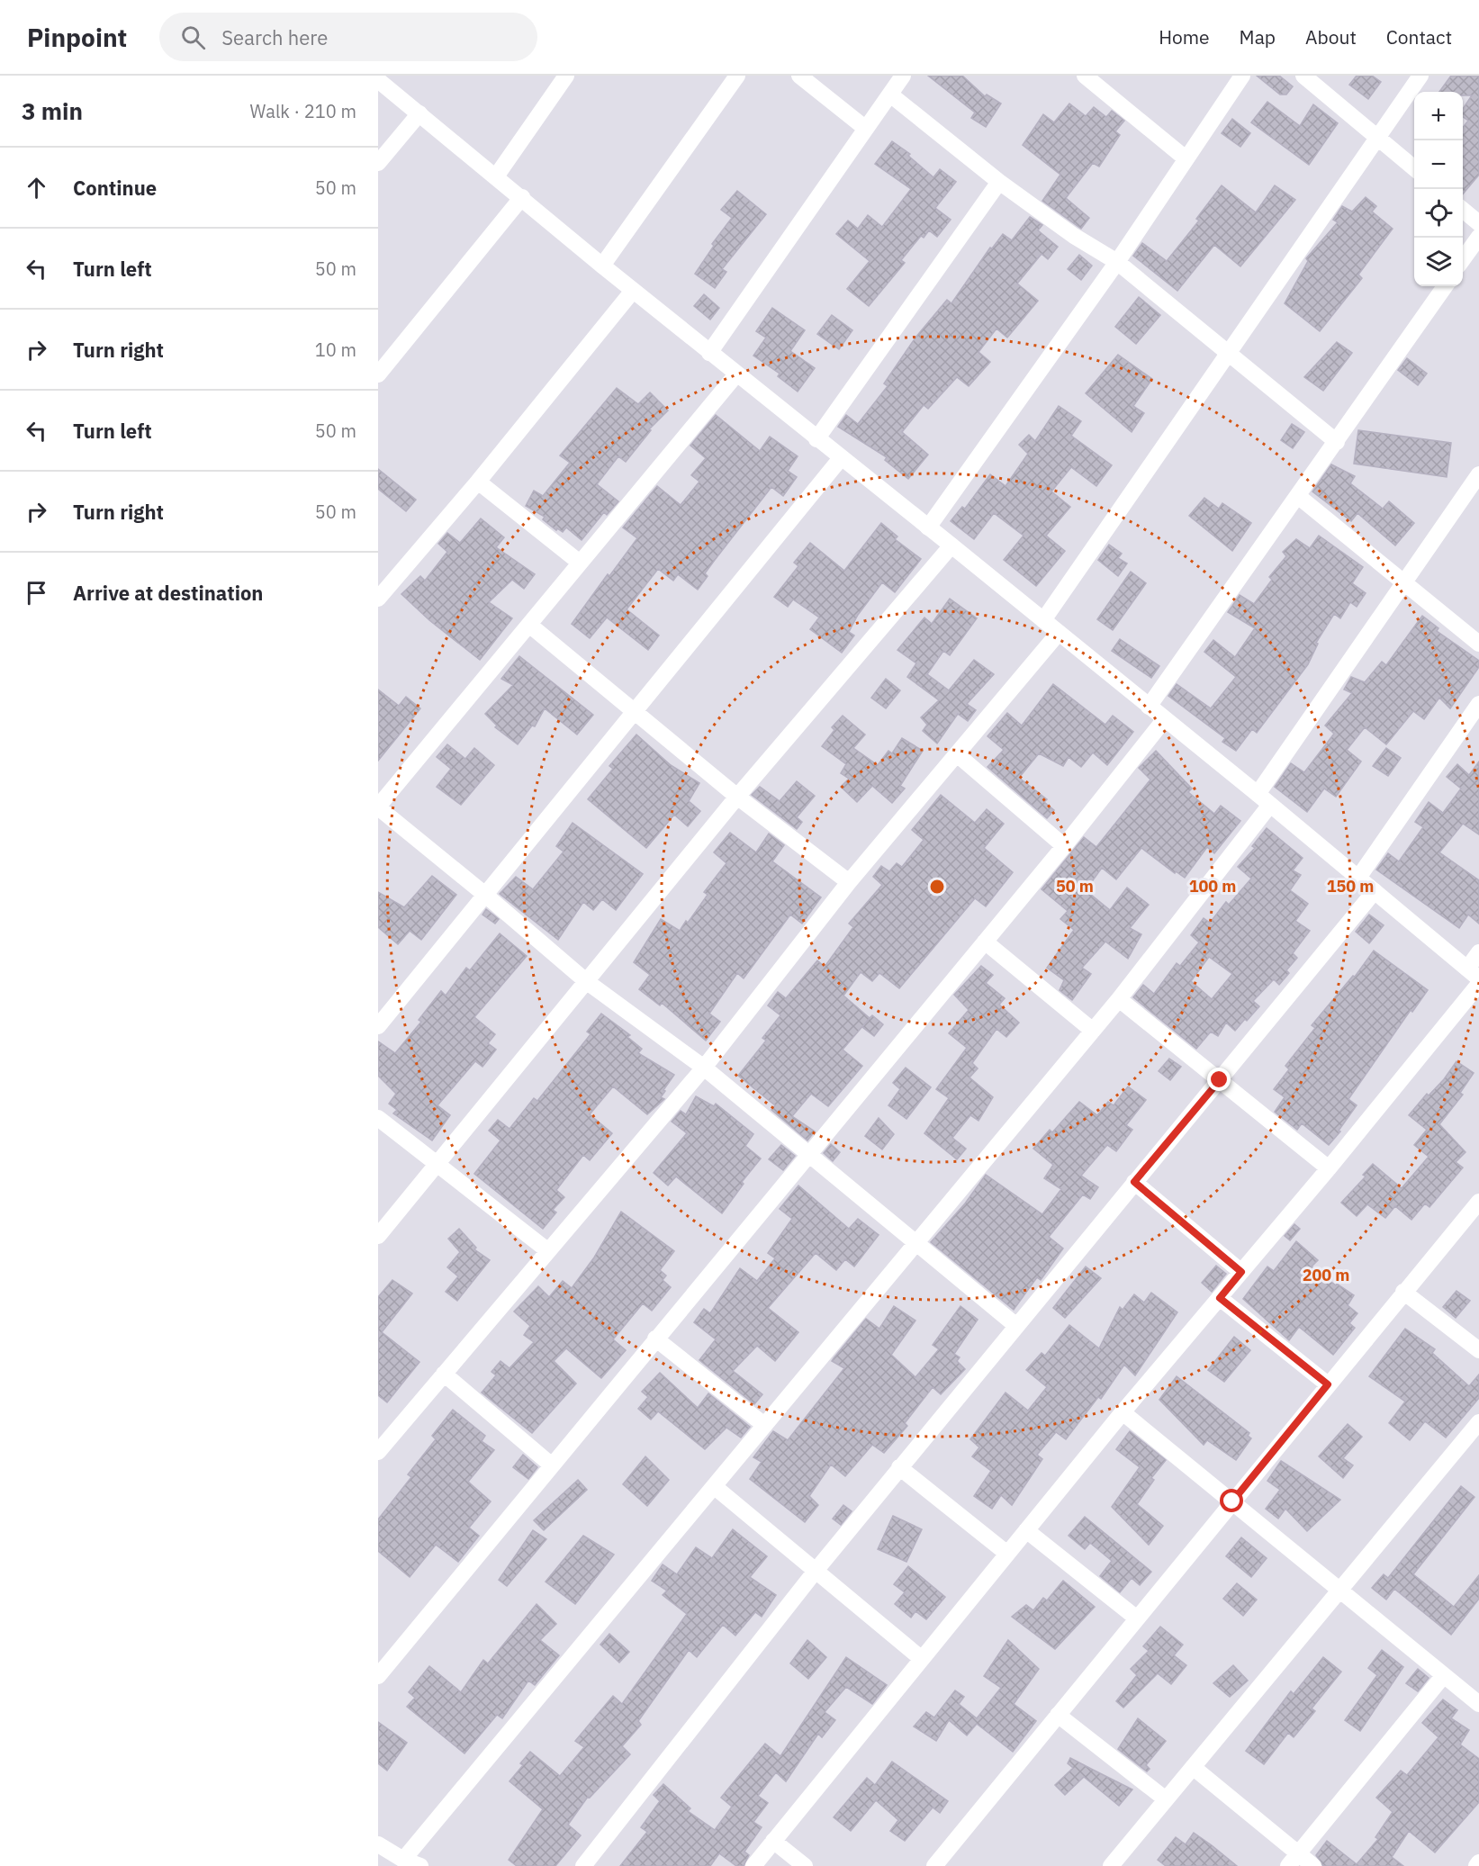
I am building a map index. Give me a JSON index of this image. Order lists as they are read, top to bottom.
{
  "page": {
    "header": "Pinpoint",
    "search": "Search here",
    "nav": [
      "Home",
      "Map",
      "About",
      "Contact"
    ],
    "heading": ["3 min", "Walk · 210 m"],
    "map_buttons": ["+", "−"],
    "list": [
      ["Continue", "50 m"],
      ["Turn left", "50 m"],
      ["Turn right", "10 m"],
      ["Turn left", "50 m"],
      ["Turn right", "50 m"],
      "Arrive at destination"
    ]
  },
  "rings": [
    "50 m",
    "100 m",
    "150 m",
    "200 m"
  ]
}
